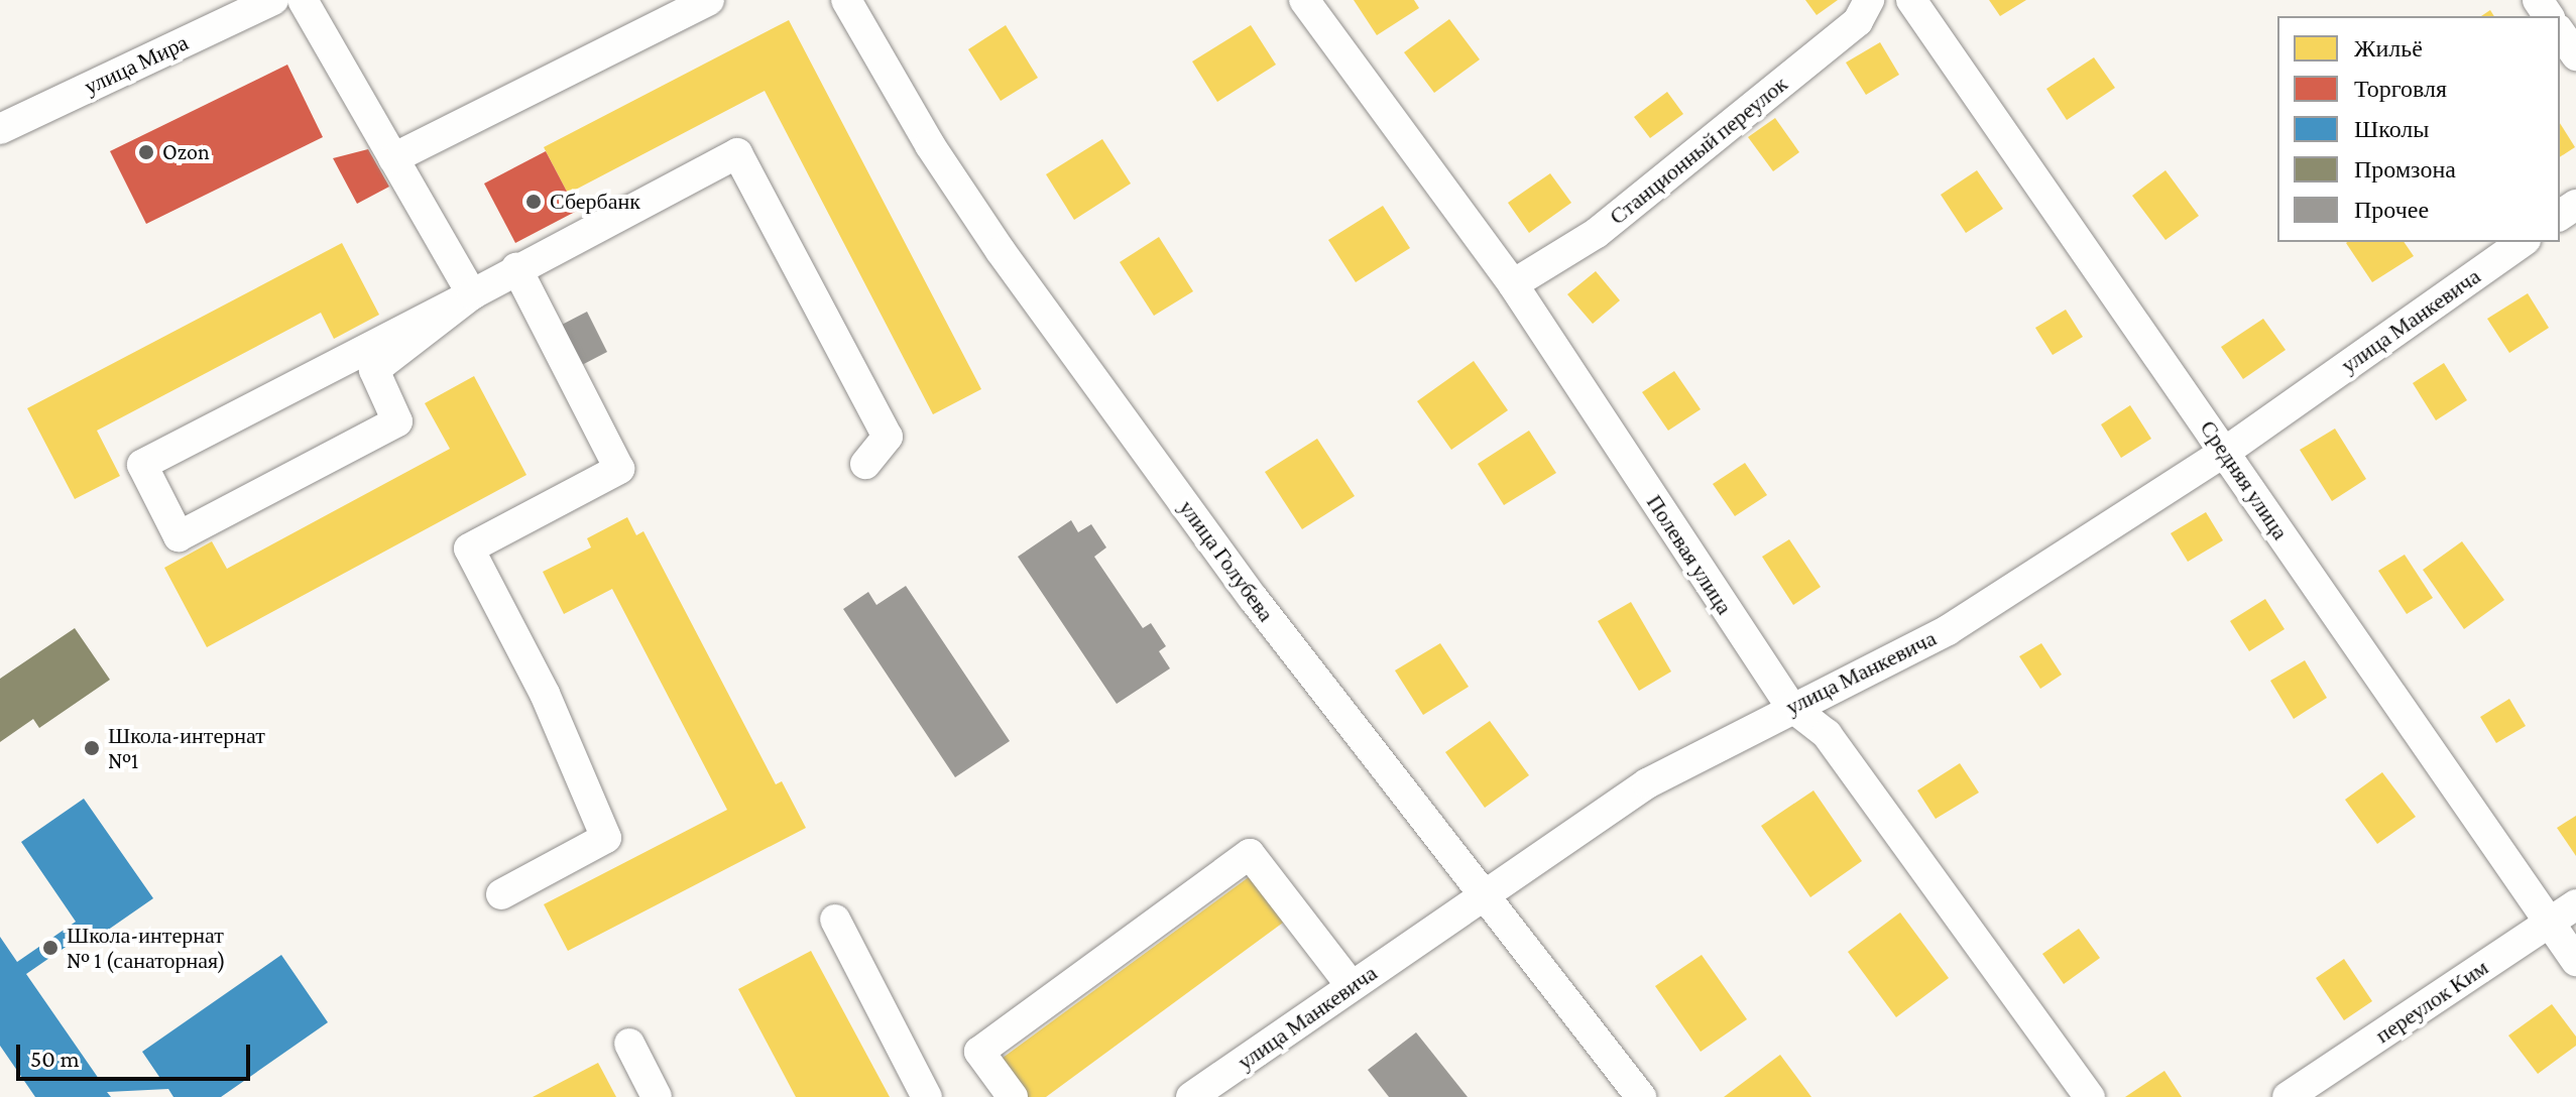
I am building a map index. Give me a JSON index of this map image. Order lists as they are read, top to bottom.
{
  "streets": {
    "street": [
      "улица Мира",
      "Станционный переулок",
      "улица Манкевича",
      "Средняя улица",
      "Полевая улица",
      "улица Голубева",
      "переулок Ким"
    ]
  },
  "crossings": [
    ["Станционный переулок", "Полевая улица"],
    ["улица Манкевича", "Средняя улица"],
    ["улица Манкевича", "Полевая улица"],
    ["улица Манкевича", "улица Голубева"],
    ["Средняя улица", "переулок Ким"]
  ],
  "places": [
    "Ozon",
    "Сбербанк",
    "Школа-интернат №1",
    "Школа-интернат № 1 (санаторная)"
  ],
  "legend": [
    "Жильё",
    "Торговля",
    "Школы",
    "Промзона",
    "Прочее"
  ],
  "scale_bar": "50 m"
}
